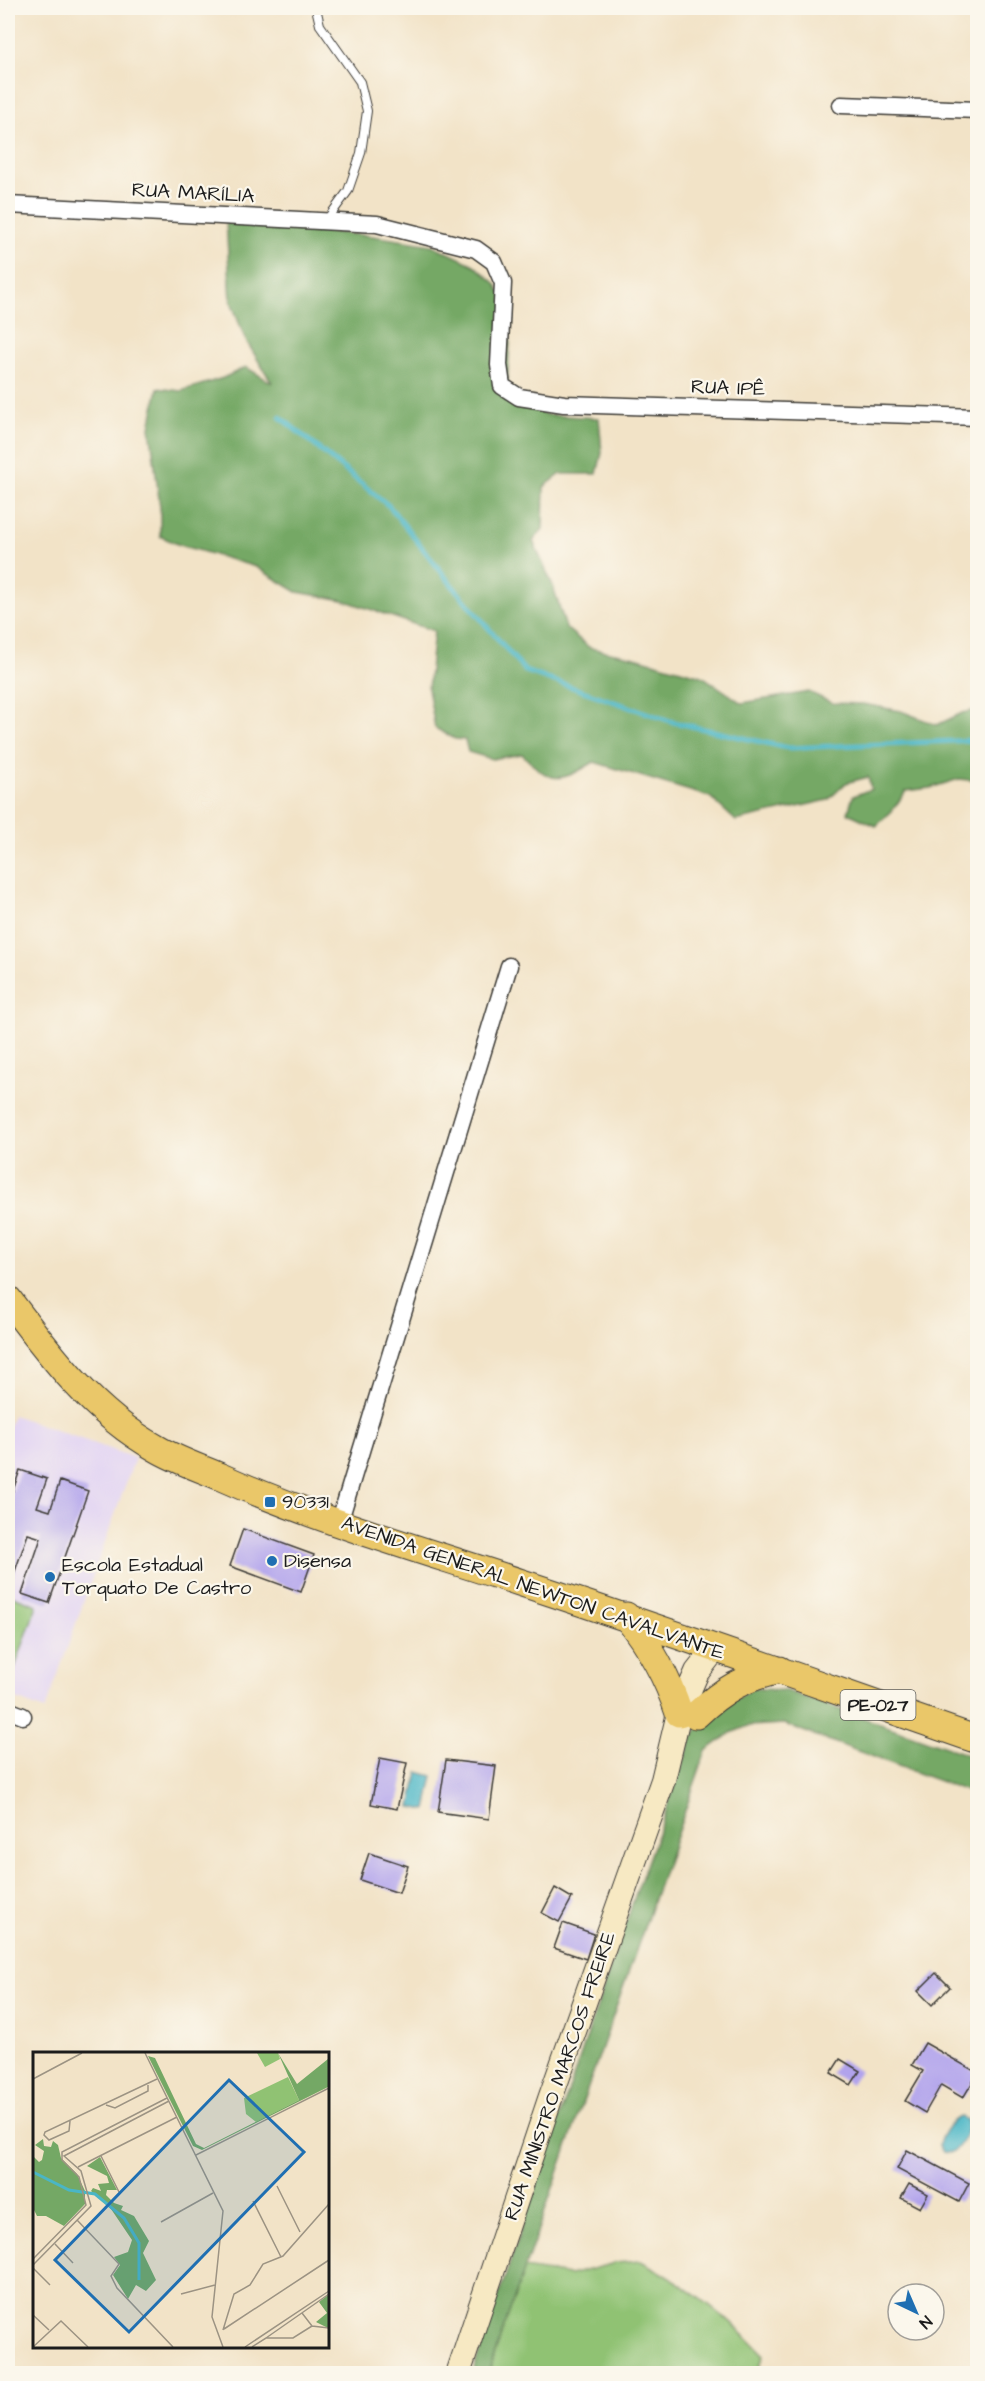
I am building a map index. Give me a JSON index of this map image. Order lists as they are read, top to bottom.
{
  "streets": {
    "main road": ["AVENIDA GENERAL NEWTON CAVALVANTE", "PE-027", "RUA MINISTRO MARCOS FREIRE"],
    "street": ["RUA MARÍLIA", "RUA IPÊ"]
  },
  "crossings": [
    ["RUA MARÍLIA", "RUA IPÊ"],
    ["AVENIDA GENERAL NEWTON CAVALVANTE", "RUA MINISTRO MARCOS FREIRE"]
  ],
  "places": {
    "transit": ["90331"],
    "other": ["Disensa", "Escola Estadual Torquato De Castro"]
  },
  "north": "bottom right"
}
